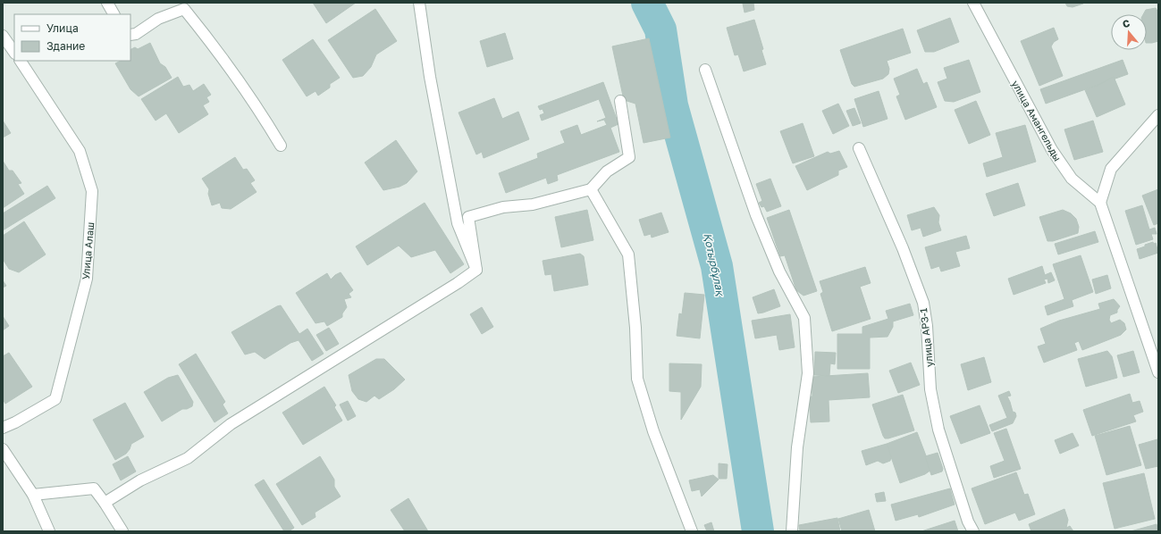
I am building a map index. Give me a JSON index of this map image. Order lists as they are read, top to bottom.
{
  "streets": {
    "street": ["улица Амангельды", "Улица Алаш", "улица АРЗ-1"]
  },
  "water": ["Қотырбұлақ"],
  "legend": ["Улица", "Здание"],
  "north": "top"
}
